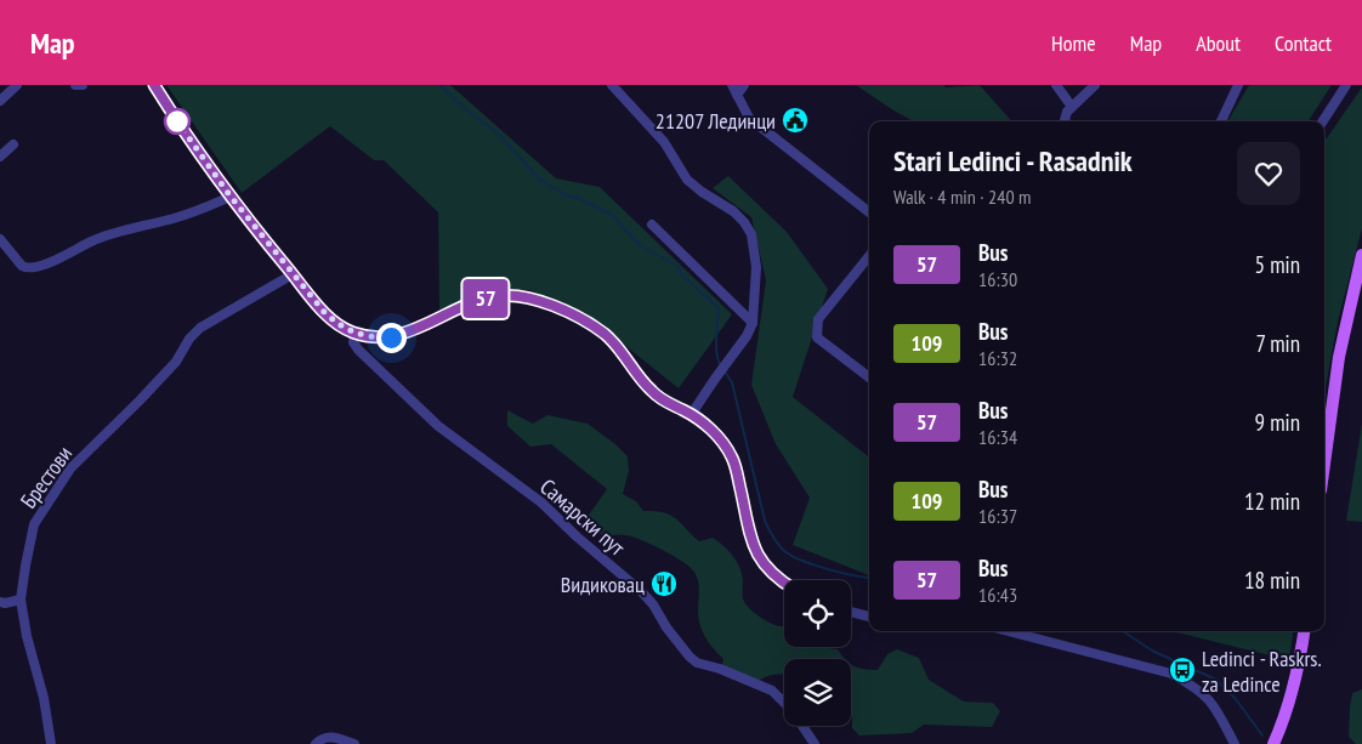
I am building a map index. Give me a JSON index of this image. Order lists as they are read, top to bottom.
{
  "streets": {
    "street": ["Брестови", "Самарски пут"]
  },
  "places": {
    "public building": ["21207 Лединци"],
    "restaurant": ["Видиковац"],
    "bus stop": ["Ledinci - Raskrs. za Ledince"]
  },
  "lines": ["bus line 57"],
  "page": {
    "header": "Map",
    "nav": [
      "Home",
      "Map",
      "About",
      "Contact"
    ],
    "on_map": "57",
    "heading": ["Stari Ledinci - Rasadnik", "Walk · 4 min · 240 m"],
    "list": [
      {
        "mark": "57",
        "name": "Bus",
        "note": "16:30",
        "value": "5 min"
      },
      {
        "mark": "109",
        "name": "Bus",
        "note": "16:32",
        "value": "7 min"
      },
      {
        "mark": "57",
        "name": "Bus",
        "note": "16:34",
        "value": "9 min"
      },
      {
        "mark": "109",
        "name": "Bus",
        "note": "16:37",
        "value": "12 min"
      },
      {
        "mark": "57",
        "name": "Bus",
        "note": "16:43",
        "value": "18 min"
      }
    ]
  }
}
